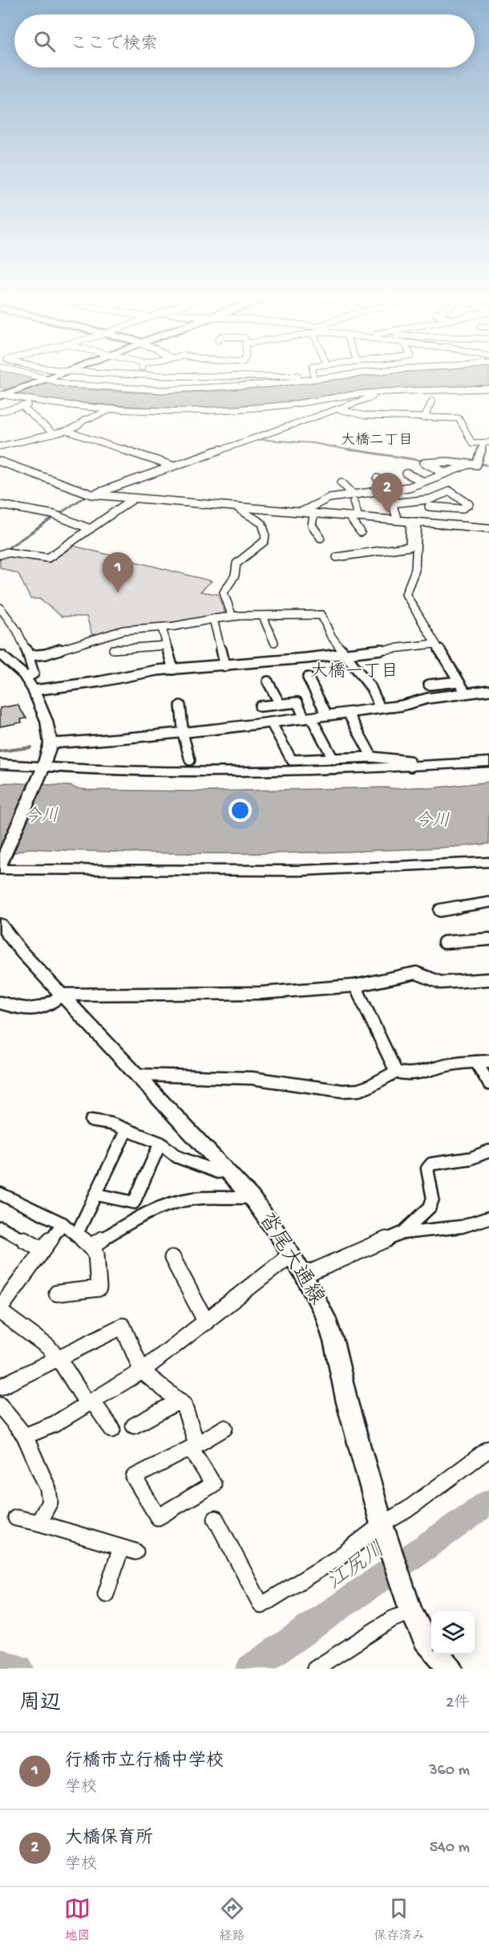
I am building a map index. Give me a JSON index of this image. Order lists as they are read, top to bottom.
{
  "streets": {
    "main road": ["沓尾大通線"]
  },
  "districts": ["大橋二丁目", "大橋一丁目"],
  "water": ["今川", "江尻川"],
  "page": {
    "search": "ここで検索",
    "pins": ["2", "1"],
    "heading": ["周辺", "2件"],
    "list": [
      {
        "mark": "1",
        "name": "行橋市立行橋中学校",
        "note": "学校",
        "value": "360 m"
      },
      {
        "mark": "2",
        "name": "大橋保育所",
        "note": "学校",
        "value": "540 m"
      }
    ],
    "nav": ["地図", "経路", "保存済み"]
  }
}
